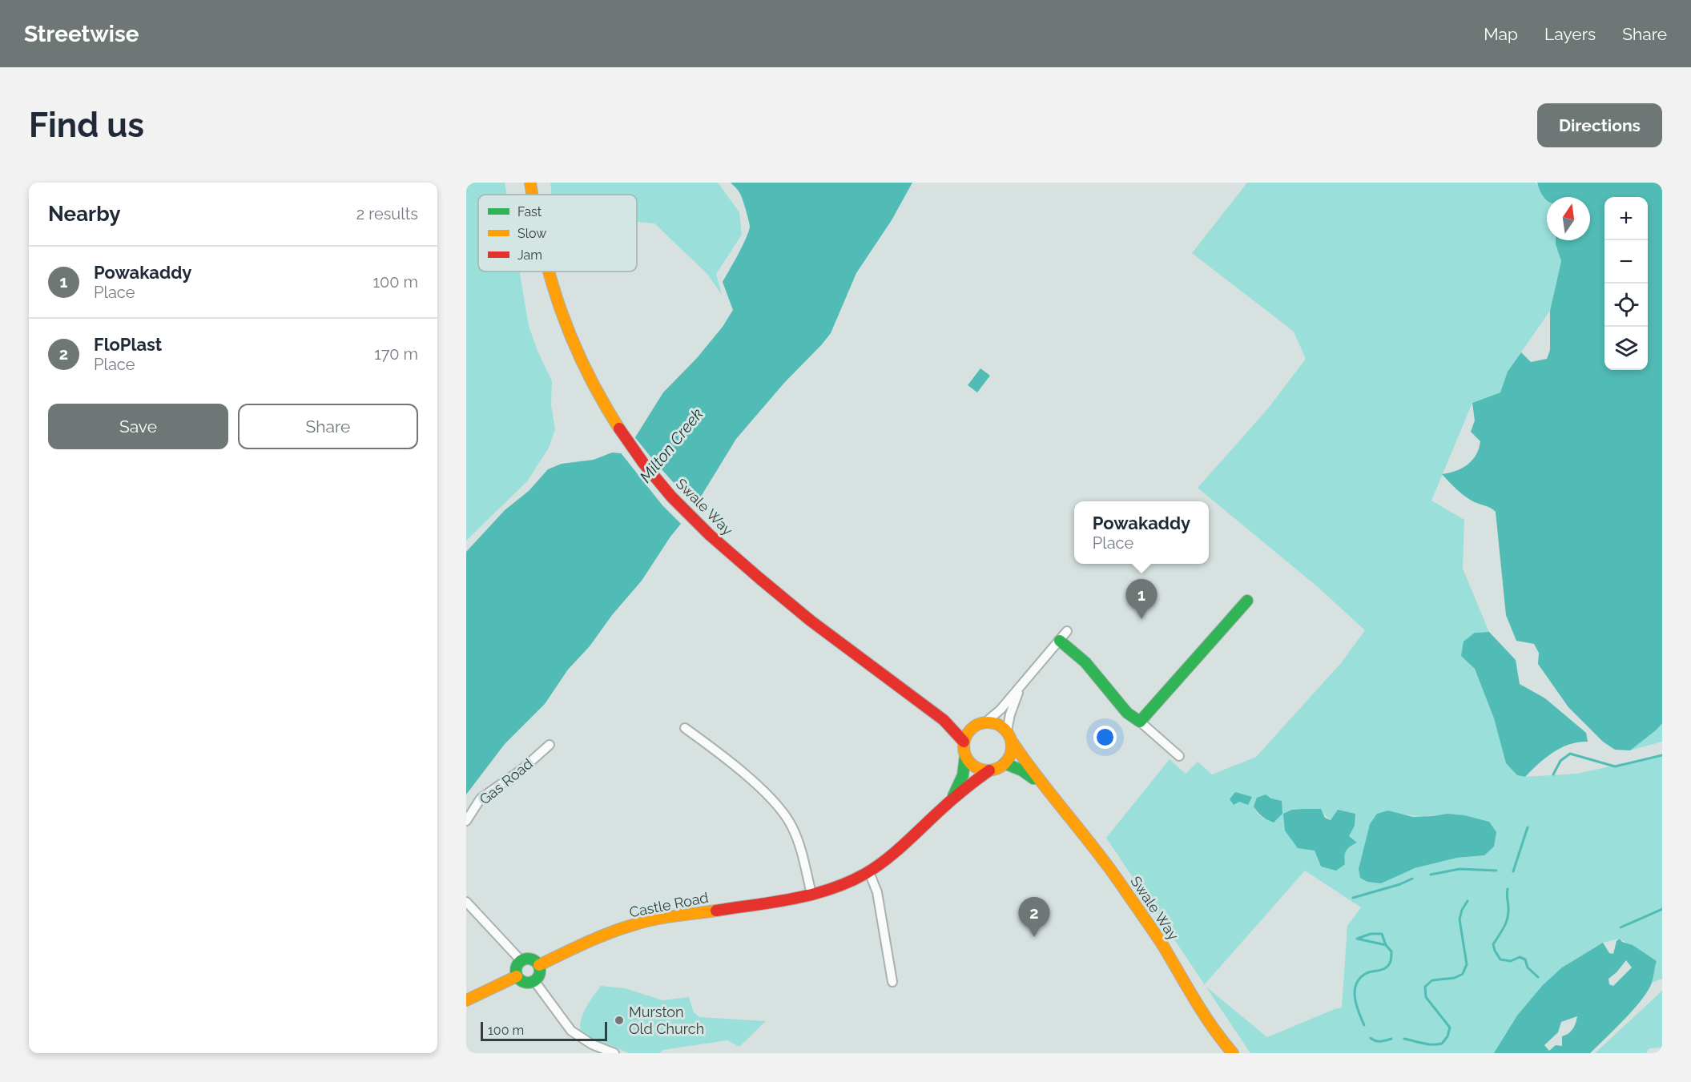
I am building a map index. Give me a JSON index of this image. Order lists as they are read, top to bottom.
{
  "streets": {
    "main road": ["Swale Way", "Castle Road"],
    "street": ["Gas Road"]
  },
  "crossings": [
    ["Swale Way", "Castle Road"]
  ],
  "water": ["Milton Creek"],
  "places": ["Murston Old Church"],
  "legend": ["Fast", "Slow", "Jam"],
  "scale_bar": "100 m",
  "north": "top",
  "page": {
    "header": "Streetwise",
    "nav": ["Map", "Layers", "Share"],
    "buttons": [
      "Directions",
      ["Save", "Share"]
    ],
    "title": "Find us",
    "heading": ["Nearby", "2 results"],
    "map_buttons": ["+", "−"],
    "list": [
      {
        "mark": "1",
        "name": "Powakaddy",
        "note": "Place",
        "value": "100 m"
      },
      {
        "mark": "2",
        "name": "FloPlast",
        "note": "Place",
        "value": "170 m"
      }
    ],
    "popup": ["Powakaddy", "Place"],
    "pins": ["1", "2"],
    "scale": "100 m"
  }
}
